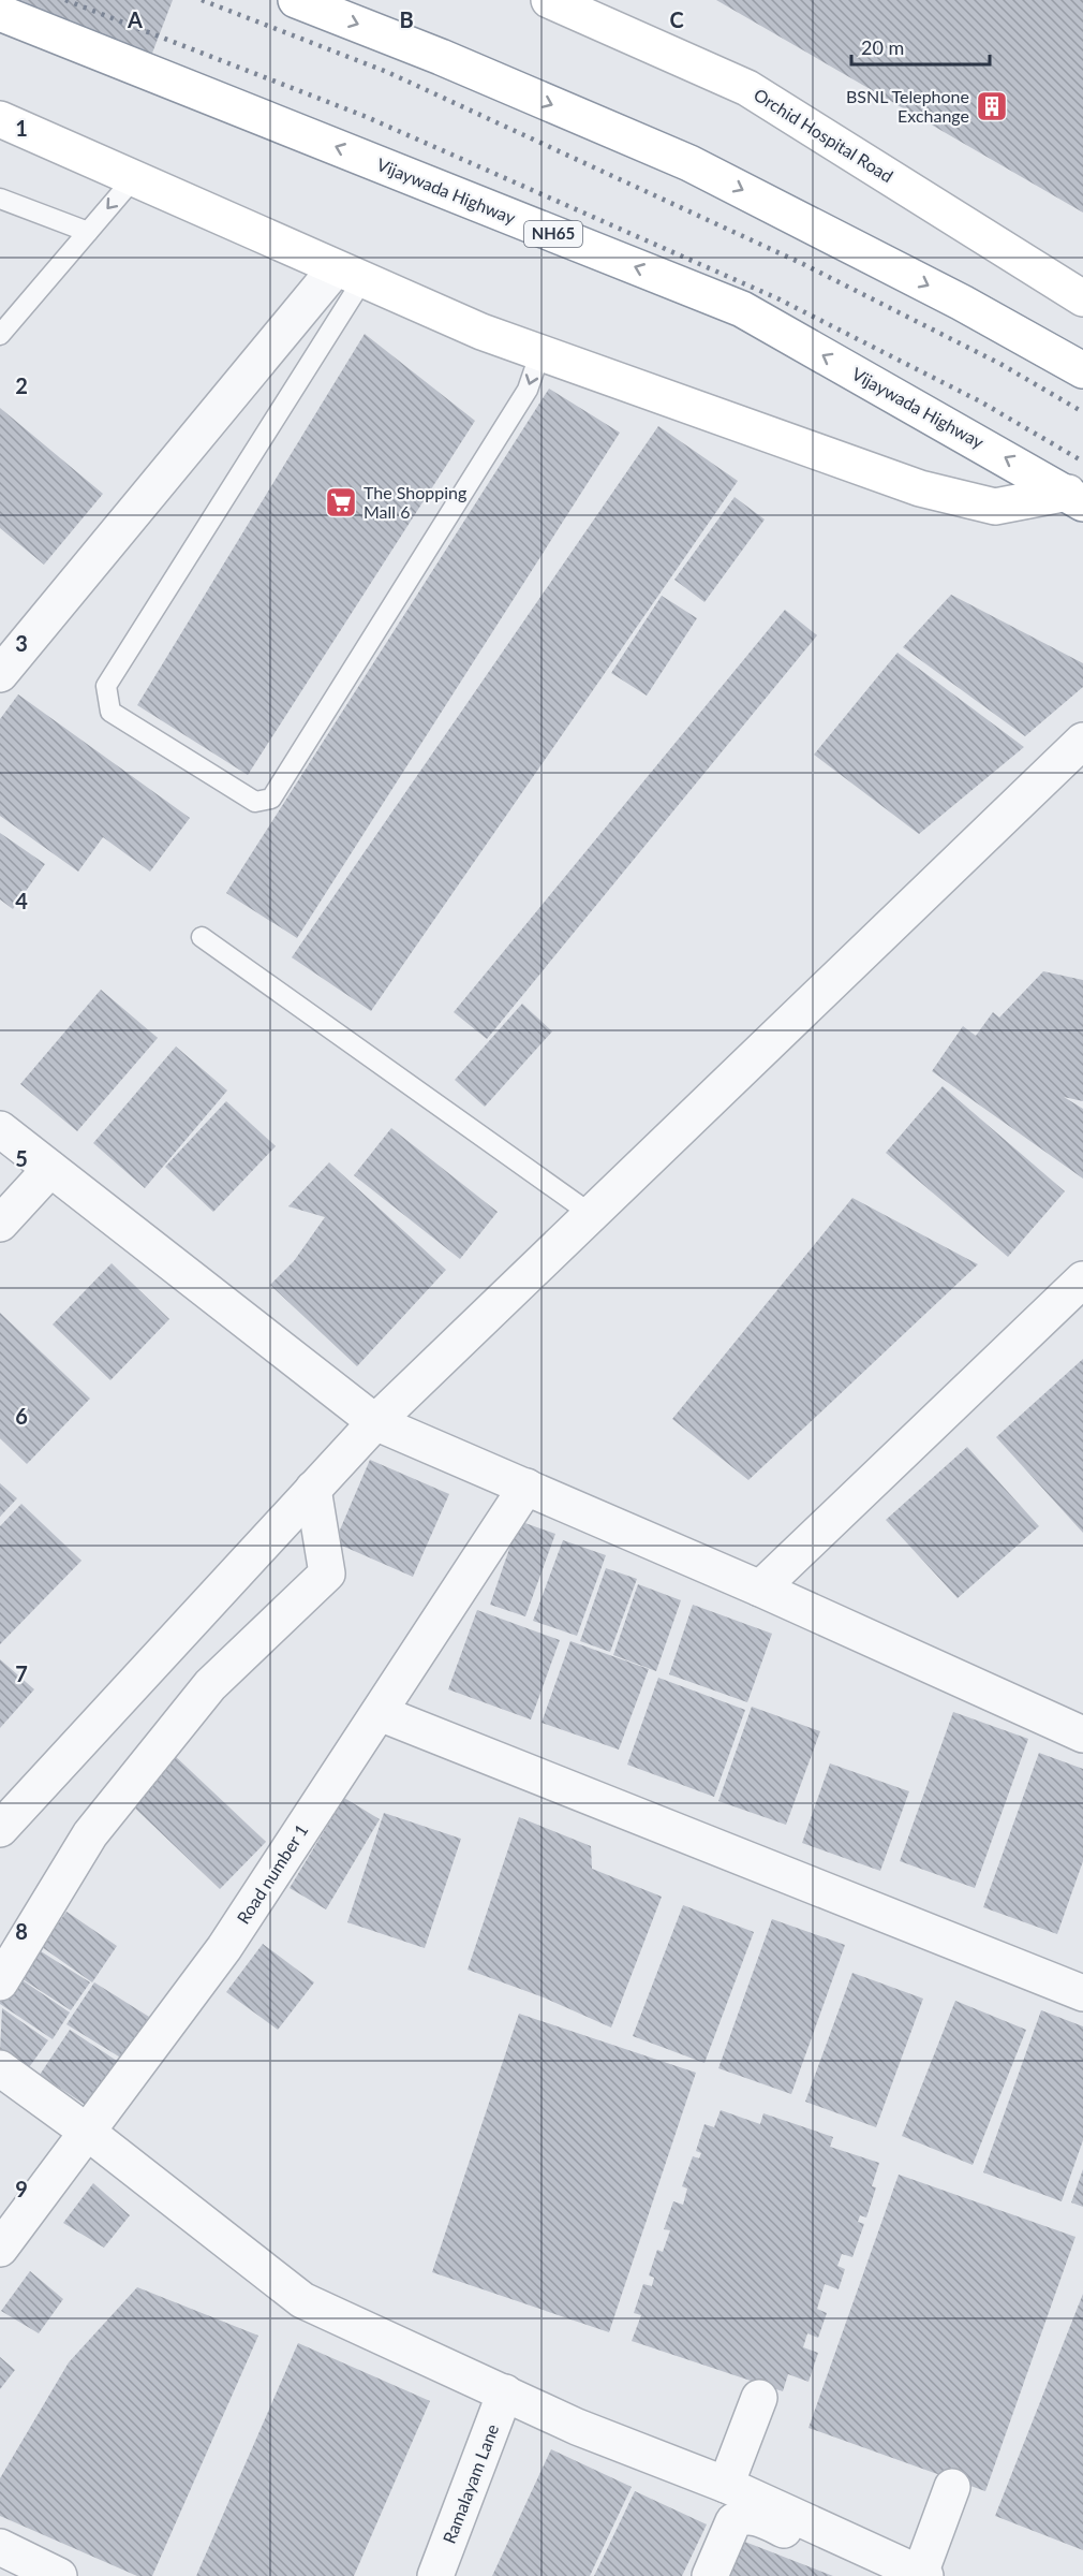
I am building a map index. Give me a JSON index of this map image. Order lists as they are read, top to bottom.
{
  "streets": {
    "main road": ["Orchid Hospital Road", "Vijaywada Highway", "NH65"],
    "street": ["Road number 1", "Ramalayam Lane"]
  },
  "places": {
    "building": ["BSNL Telephone Exchange"],
    "supermarket": ["The Shopping Mall 6"]
  },
  "scale_bar": "20 m",
  "grid": {
    "columns": ["A", "B", "C"],
    "rows": [
      "1",
      "2",
      "3",
      "4",
      "5",
      "6",
      "7",
      "8",
      "9"
    ]
  }
}
